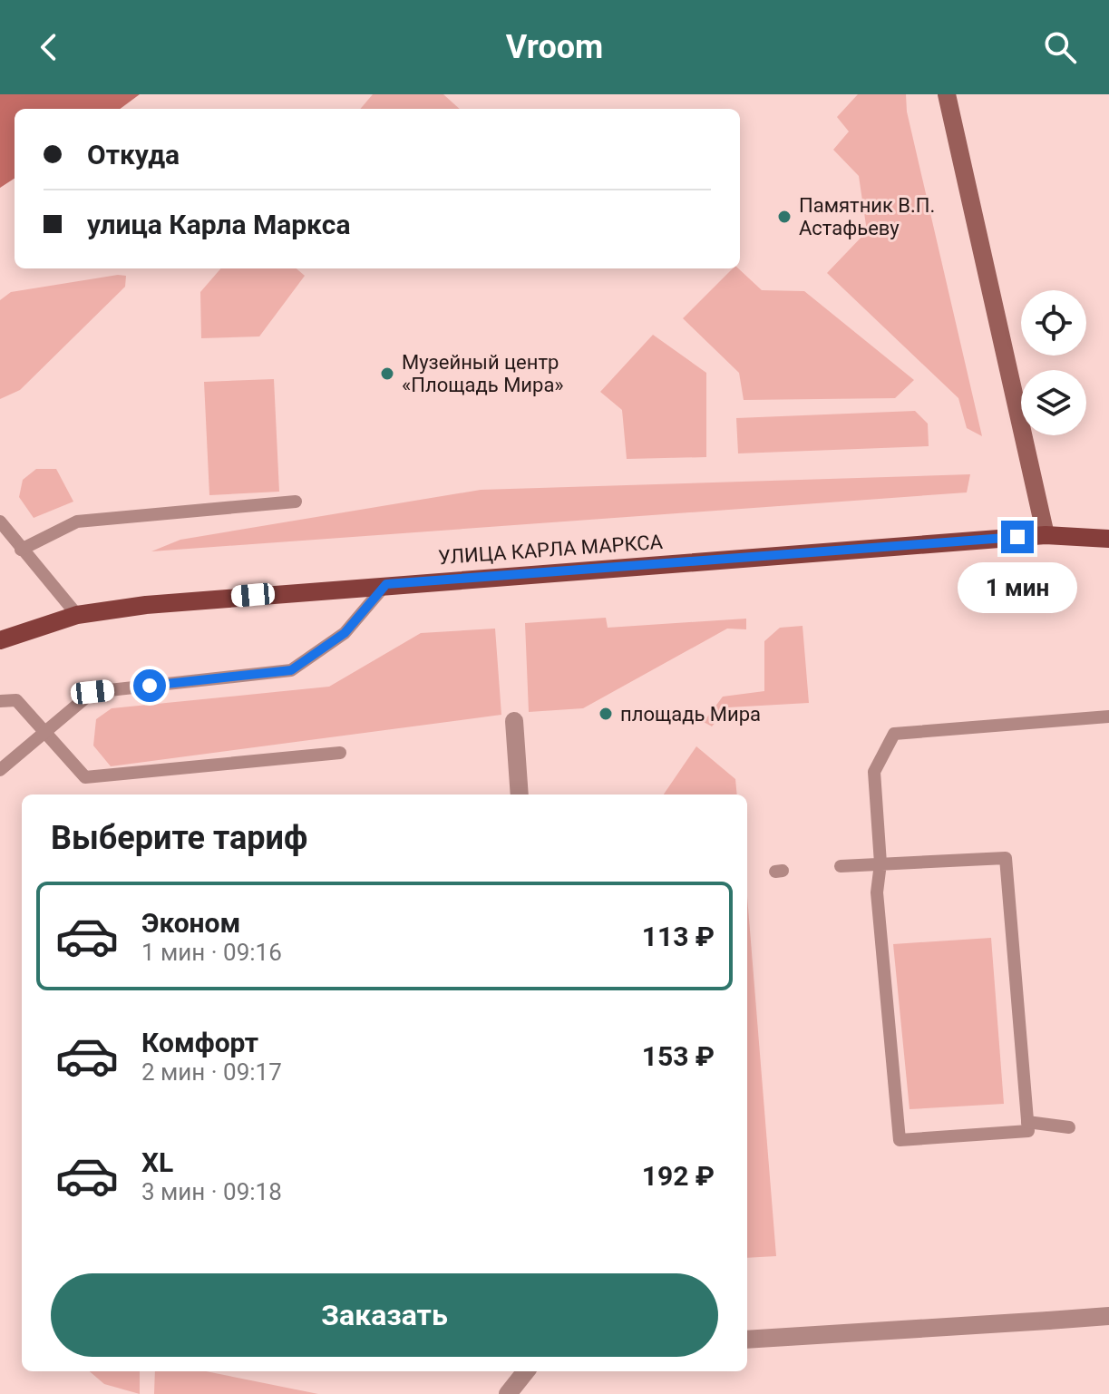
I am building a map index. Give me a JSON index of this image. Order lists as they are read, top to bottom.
{
  "streets": {
    "main road": ["УЛИЦА КАРЛА МАРКСА"]
  },
  "places": ["Памятник В.П. Астафьеву", "Музейный центр «Площадь Мира»", "площадь Мира"],
  "page": {
    "header": "Vroom",
    "banner": ["Откуда", "улица Карла Маркса"],
    "bubble": "1 мин",
    "heading": "Выберите тариф",
    "list": [
      {
        "name": "Эконом",
        "note": "1 мин · 09:16",
        "value": "113 ₽"
      },
      {
        "name": "Комфорт",
        "note": "2 мин · 09:17",
        "value": "153 ₽"
      },
      {
        "name": "XL",
        "note": "3 мин · 09:18",
        "value": "192 ₽"
      }
    ],
    "buttons": "Заказать"
  }
}
